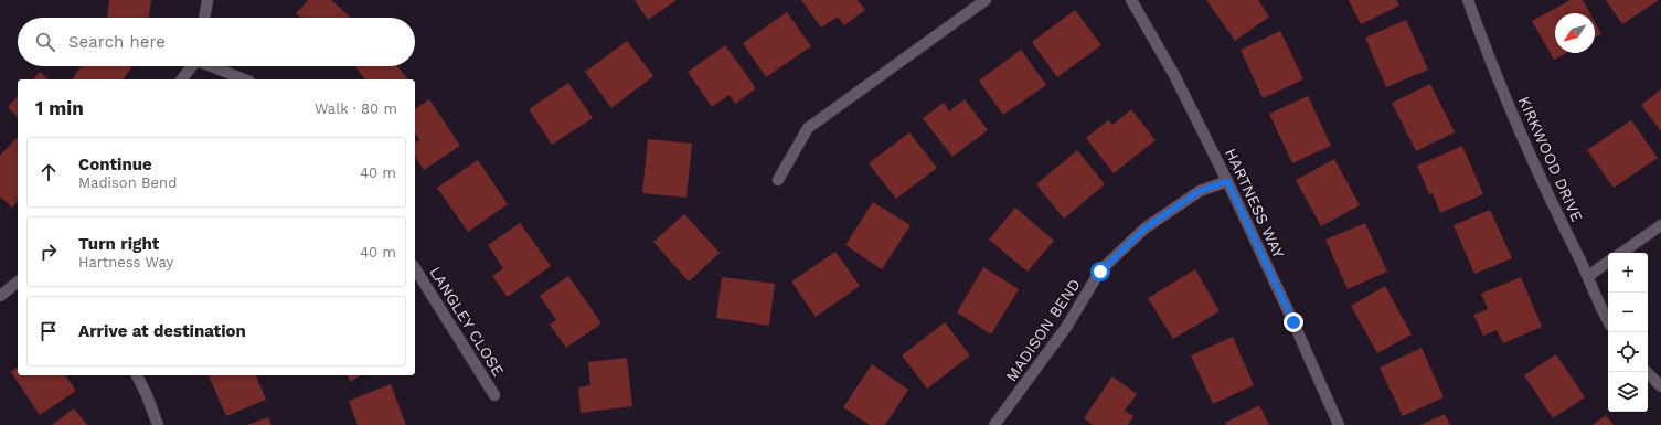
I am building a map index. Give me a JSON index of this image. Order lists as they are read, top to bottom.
{
  "streets": {
    "street": [
      "KIRKWOOD DRIVE",
      "HARTNESS WAY",
      "LANGLEY CLOSE",
      "MADISON BEND"
    ]
  },
  "crossings": [
    ["HARTNESS WAY", "MADISON BEND"]
  ],
  "north": "bottom left",
  "page": {
    "search": "Search here",
    "heading": ["1 min", "Walk · 80 m"],
    "list": [
      ["Continue", "Madison Bend", "40 m"],
      ["Turn right", "Hartness Way", "40 m"],
      "Arrive at destination"
    ],
    "map_buttons": ["+", "−"]
  }
}
